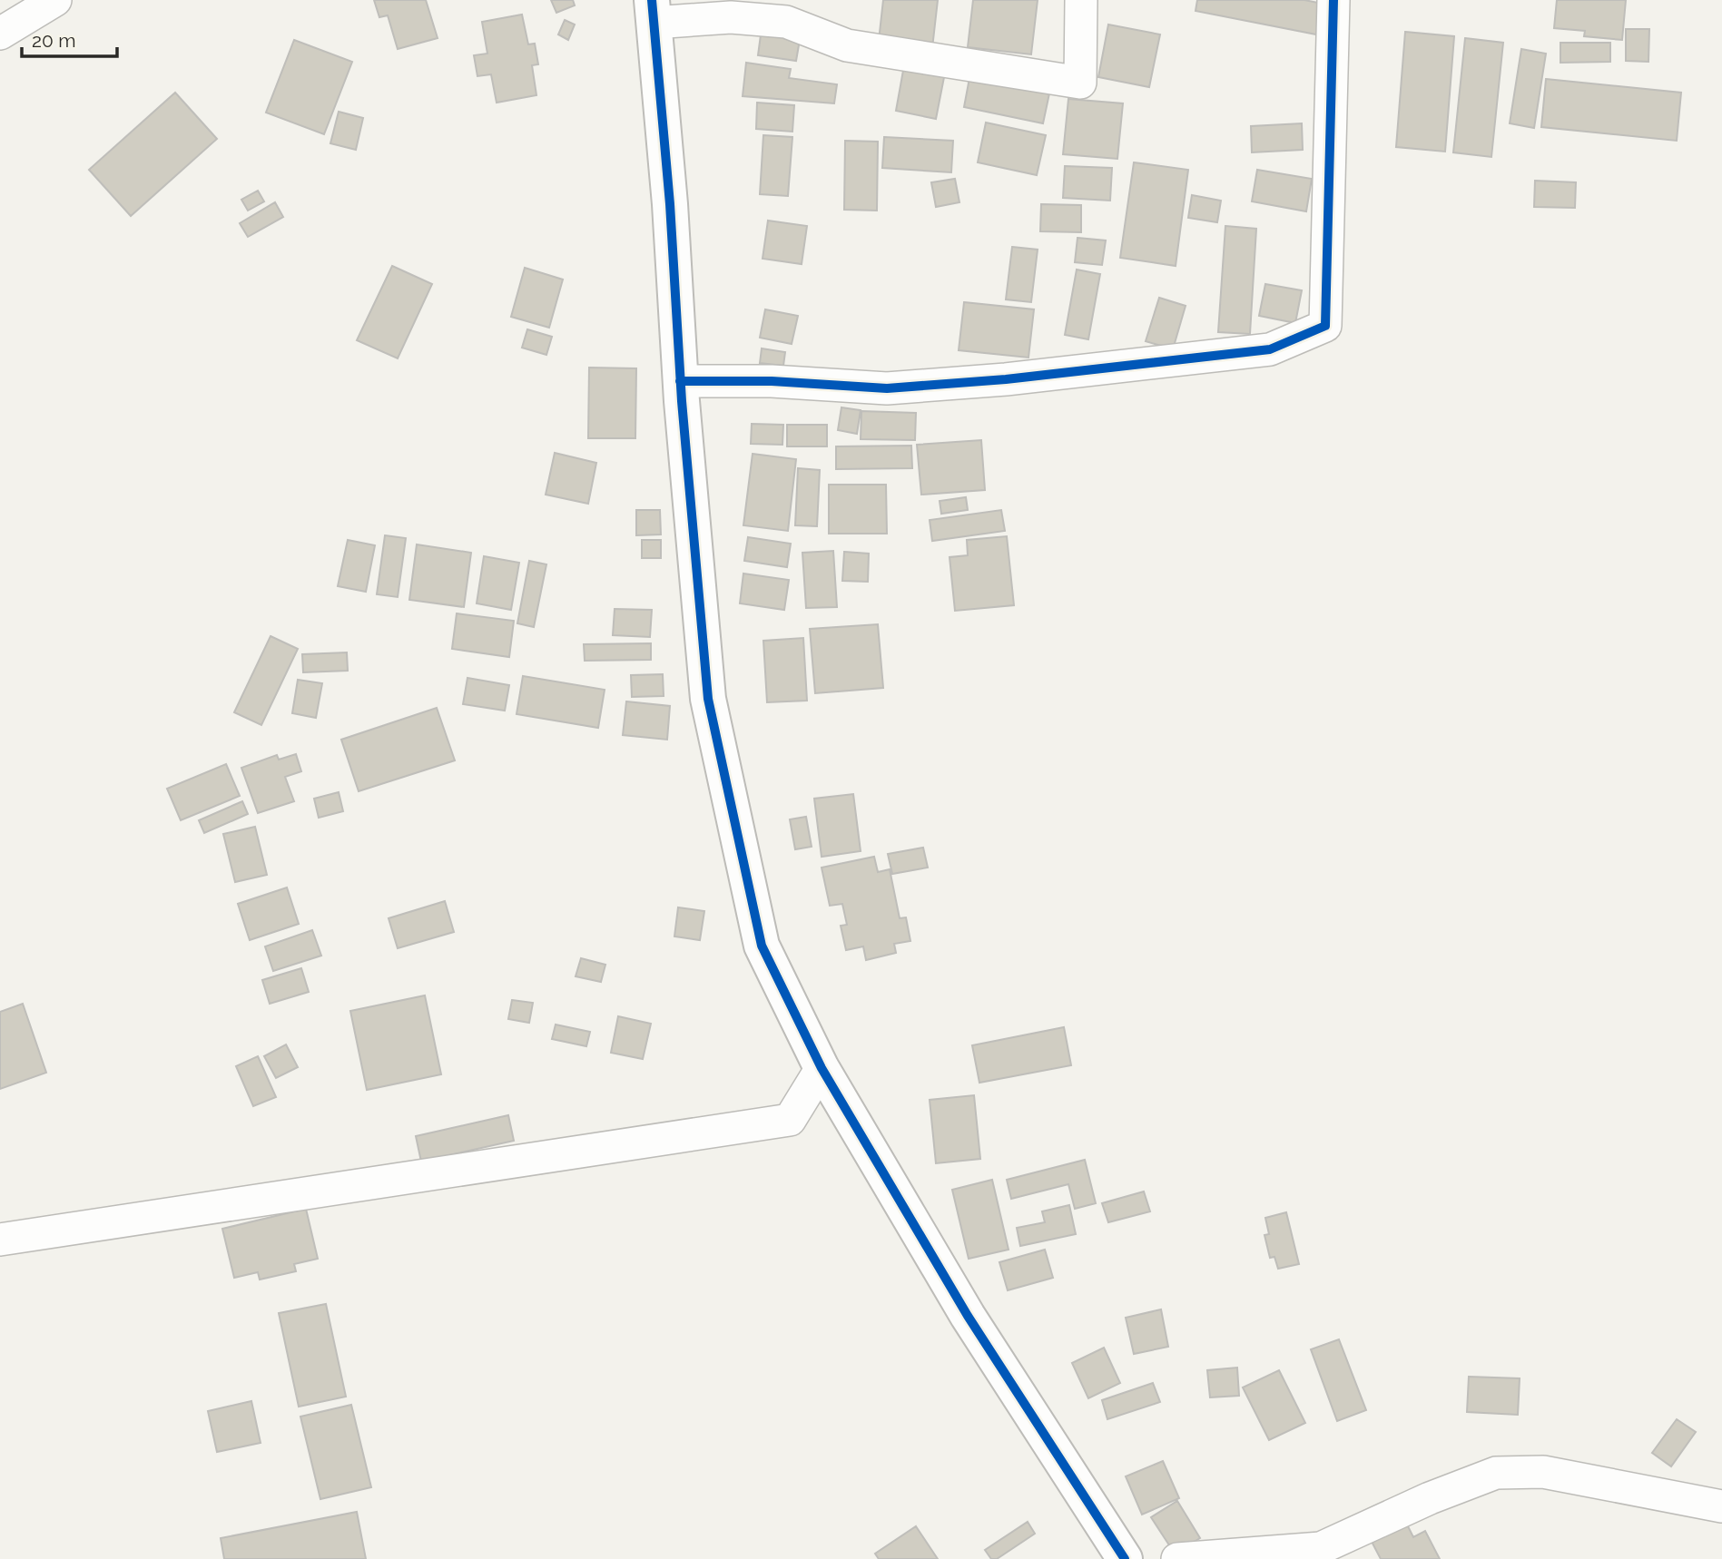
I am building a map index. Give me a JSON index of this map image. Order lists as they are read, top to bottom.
{
  "scale_bar": "20 m"
}
